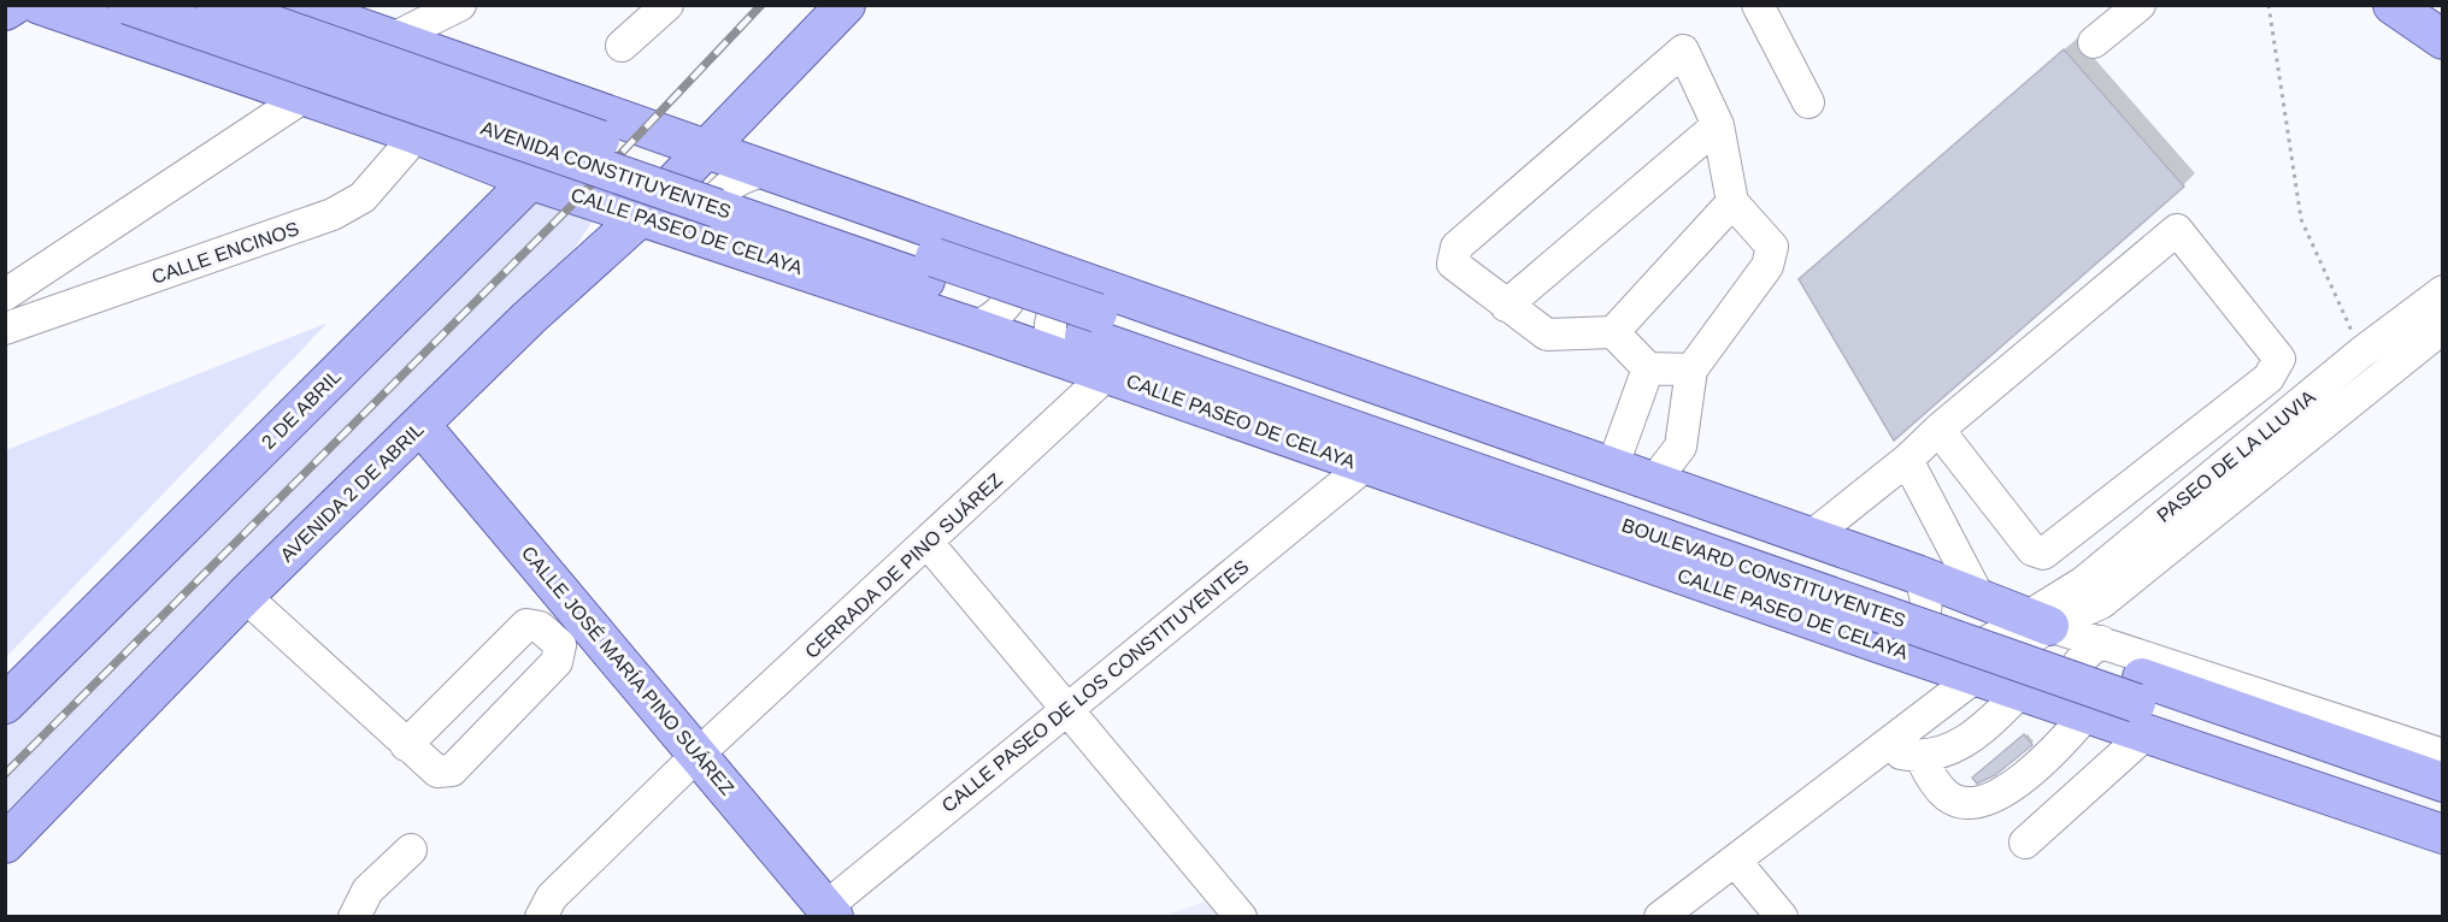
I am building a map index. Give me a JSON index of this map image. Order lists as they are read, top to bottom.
{
  "streets": {
    "main road": [
      "AVENIDA CONSTITUYENTES",
      "CALLE PASEO DE CELAYA",
      "2 DE ABRIL",
      "AVENIDA 2 DE ABRIL",
      "BOULEVARD CONSTITUYENTES",
      "CALLE JOSÉ MARÍA PINO SUÁREZ"
    ],
    "street": [
      "CALLE ENCINOS",
      "PASEO DE LA LLUVIA",
      "CERRADA DE PINO SUÁREZ",
      "CALLE PASEO DE LOS CONSTITUYENTES"
    ]
  },
  "crossings": [
    ["AVENIDA CONSTITUYENTES", "CALLE PASEO DE CELAYA"],
    ["AVENIDA CONSTITUYENTES", "BOULEVARD CONSTITUYENTES"],
    ["CALLE PASEO DE CELAYA", "CALLE ENCINOS"],
    ["CALLE PASEO DE CELAYA", "2 DE ABRIL"],
    ["CALLE PASEO DE CELAYA", "PASEO DE LA LLUVIA"],
    ["CALLE PASEO DE CELAYA", "AVENIDA 2 DE ABRIL"],
    ["CALLE PASEO DE CELAYA", "CERRADA DE PINO SUÁREZ"],
    ["CALLE PASEO DE CELAYA", "BOULEVARD CONSTITUYENTES"],
    ["CALLE PASEO DE CELAYA", "CALLE PASEO DE LOS CONSTITUYENTES"],
    ["AVENIDA 2 DE ABRIL", "CALLE JOSÉ MARÍA PINO SUÁREZ"],
    ["CERRADA DE PINO SUÁREZ", "CALLE JOSÉ MARÍA PINO SUÁREZ"],
    ["CALLE JOSÉ MARÍA PINO SUÁREZ", "CALLE PASEO DE LOS CONSTITUYENTES"]
  ]
}
